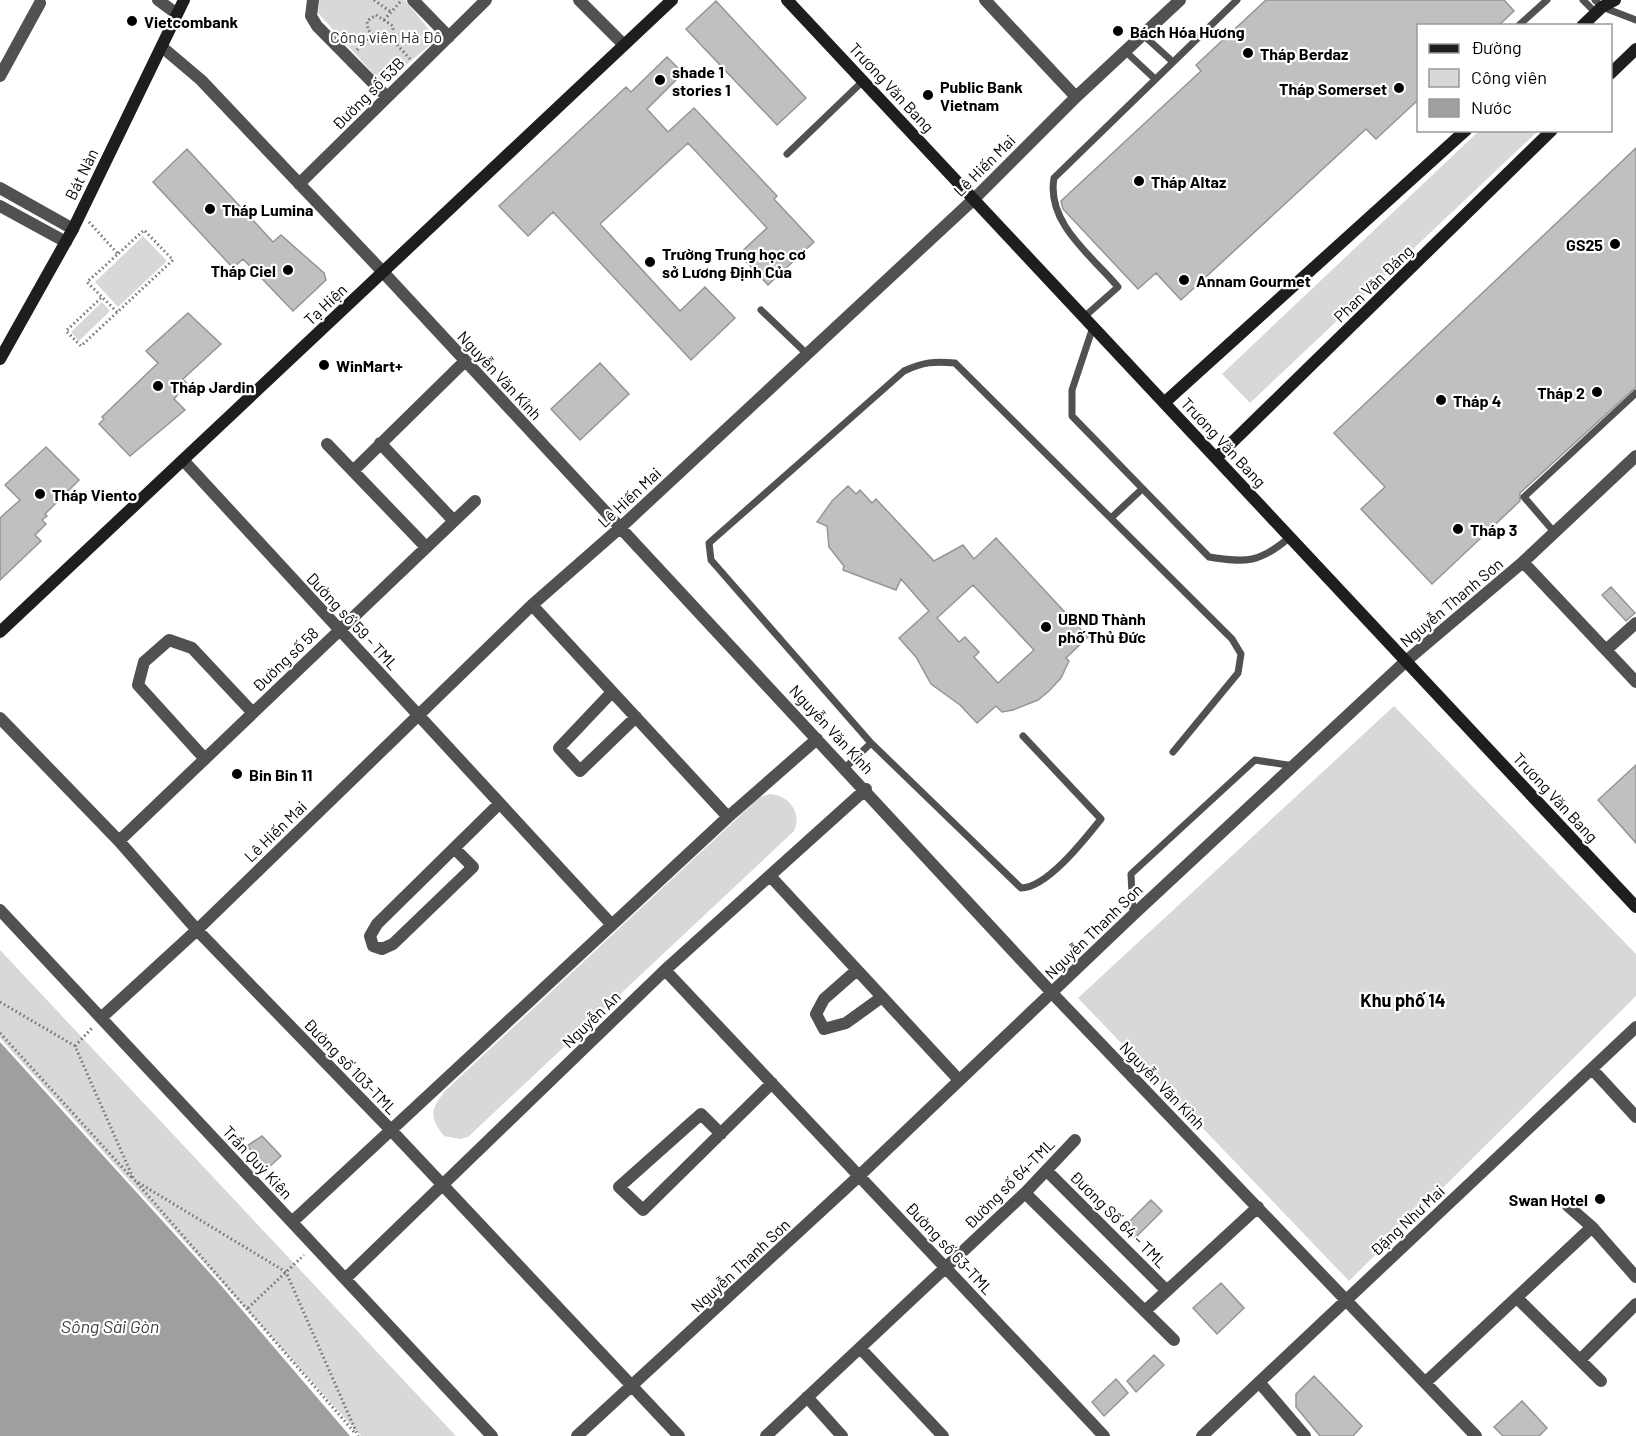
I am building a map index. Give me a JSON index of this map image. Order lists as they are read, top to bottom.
{
  "streets": {
    "street": [
      "Trương Văn Bang",
      "Đường số 53B",
      "Lê Hiến Mai",
      "Bát Nàn",
      "Phan Văn Đáng",
      "Tạ Hiện",
      "Nguyễn Văn Kỉnh",
      "Nguyễn Thanh Sơn",
      "Dường số 59 - TML",
      "Đường số 58",
      "Nguyễn An",
      "Đường số 103-TML",
      "Trần Quý Kiên",
      "Đường số 64-TML",
      "Đương Số 64 - TML",
      "Đặng Như Mai",
      "Đường số 63-TML"
    ]
  },
  "crossings": [
    ["Trương Văn Bang", "Lê Hiến Mai"],
    ["Trương Văn Bang", "Phan Văn Đáng"],
    ["Trương Văn Bang", "Nguyễn Thanh Sơn"],
    ["Đường số 53B", "Nguyễn Văn Kỉnh"],
    ["Lê Hiến Mai", "Nguyễn Văn Kỉnh"],
    ["Lê Hiến Mai", "Dường số 59 - TML"],
    ["Lê Hiến Mai", "Đường số 103-TML"],
    ["Lê Hiến Mai", "Trần Quý Kiên"],
    ["Bát Nàn", "Nguyễn Văn Kỉnh"],
    ["Tạ Hiện", "Nguyễn Văn Kỉnh"],
    ["Tạ Hiện", "Dường số 59 - TML"],
    ["Nguyễn Văn Kỉnh", "Nguyễn Thanh Sơn"],
    ["Nguyễn Văn Kỉnh", "Nguyễn An"],
    ["Nguyễn Văn Kỉnh", "Đương Số 64 - TML"],
    ["Nguyễn Văn Kỉnh", "Đặng Như Mai"],
    ["Nguyễn Thanh Sơn", "Đường số 103-TML"],
    ["Nguyễn Thanh Sơn", "Đường số 63-TML"],
    ["Dường số 59 - TML", "Đường số 58"],
    ["Đường số 58", "Đường số 103-TML"],
    ["Nguyễn An", "Đường số 103-TML"],
    ["Nguyễn An", "Trần Quý Kiên"],
    ["Nguyễn An", "Đường số 63-TML"],
    ["Đường số 64-TML", "Đương Số 64 - TML"],
    ["Đường số 64-TML", "Đường số 63-TML"]
  ],
  "districts": ["Khu phố 14"],
  "water": ["Sông Sài Gòn"],
  "parks": ["Công viên Hà Đô"],
  "places": [
    "Vietcombank",
    "Bách Hóa Hương",
    "Tháp Berdaz",
    "shade 1 stories 1",
    "Tháp Somerset",
    "Public Bank Vietnam",
    "Tháp Altaz",
    "Tháp Lumina",
    "GS25",
    "Trường Trung học cơ sở Lương Định Của",
    "Tháp Ciel",
    "Annam Gourmet",
    "WinMart+",
    "Tháp Jardin",
    "Tháp 2",
    "Tháp 4",
    "Tháp Viento",
    "Tháp 3",
    "UBND Thành phố Thủ Đức",
    "Bin Bin 11",
    "Swan Hotel"
  ],
  "legend": ["Đường", "Công viên", "Nước"]
}
